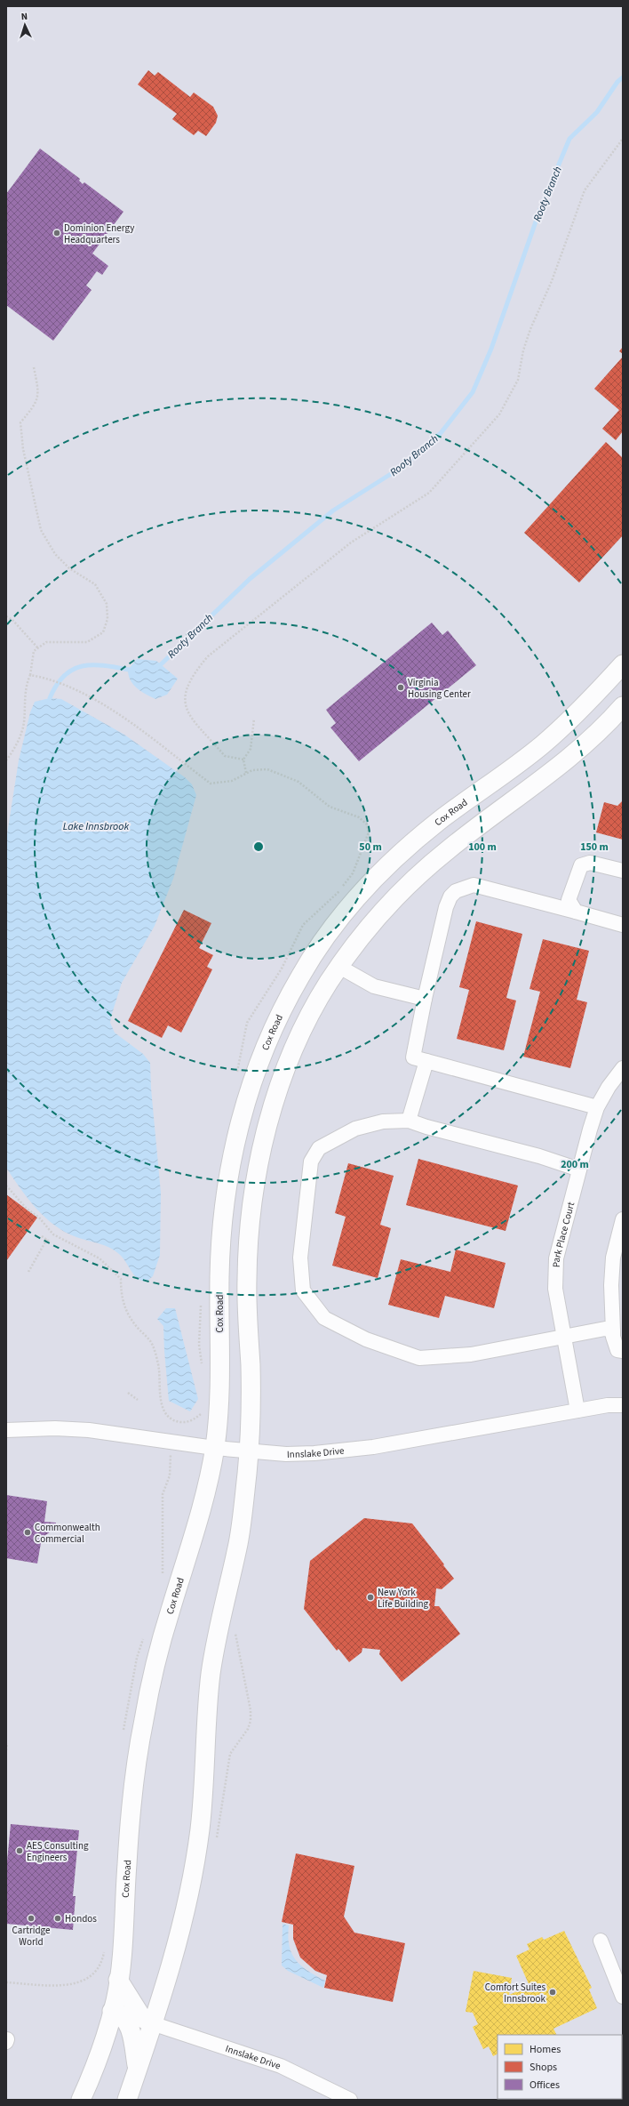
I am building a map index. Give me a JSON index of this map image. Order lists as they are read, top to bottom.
{
  "streets": {
    "main road": ["Cox Road"],
    "street": ["Park Place Court", "Innslake Drive"]
  },
  "crossings": [
    ["Cox Road", "Innslake Drive"],
    ["Park Place Court", "Innslake Drive"]
  ],
  "water": ["Rooty Branch", "Lake Innsbrook"],
  "places": [
    "Dominion Energy Headquarters",
    "Virginia Housing Center",
    "Commonwealth Commercial",
    "New York Life Building",
    "AES Consulting Engineers",
    "Cartridge World",
    "Hondos",
    "Comfort Suites Innsbrook"
  ],
  "legend": ["Homes", "Shops", "Offices"],
  "north": "top",
  "rings": [
    "50 m",
    "100 m",
    "150 m",
    "200 m"
  ]
}
